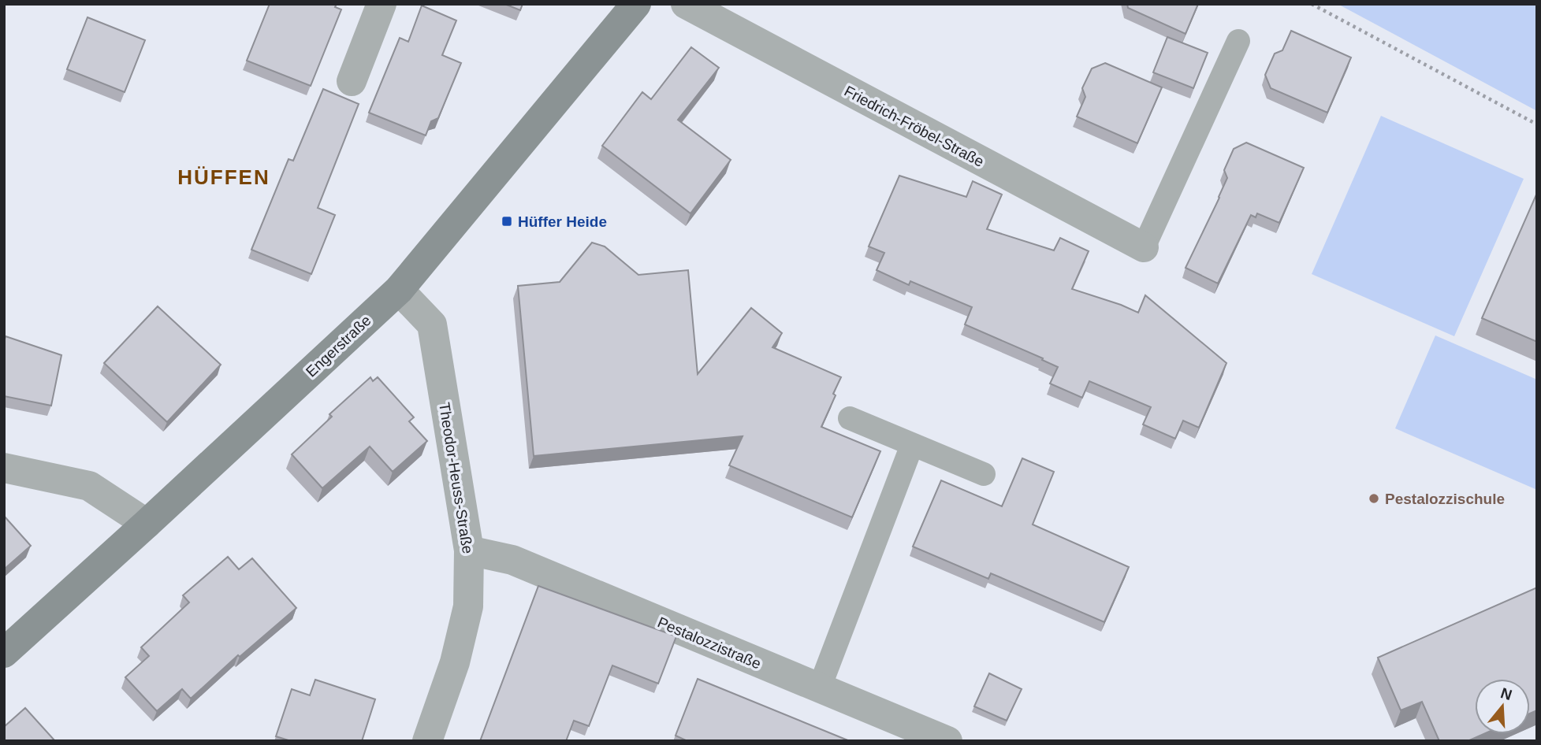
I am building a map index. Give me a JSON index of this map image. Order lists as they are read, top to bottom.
{
  "streets": {
    "main road": ["Engerstraße"],
    "street": ["Friedrich-Fröbel-Straße", "Theodor-Heuss-Straße", "Pestalozzistraße"]
  },
  "crossings": [
    ["Engerstraße", "Theodor-Heuss-Straße"],
    ["Theodor-Heuss-Straße", "Pestalozzistraße"]
  ],
  "districts": ["HÜFFEN"],
  "places": {
    "transit": ["Hüffer Heide"],
    "other": ["Pestalozzischule"]
  },
  "north": "top"
}
